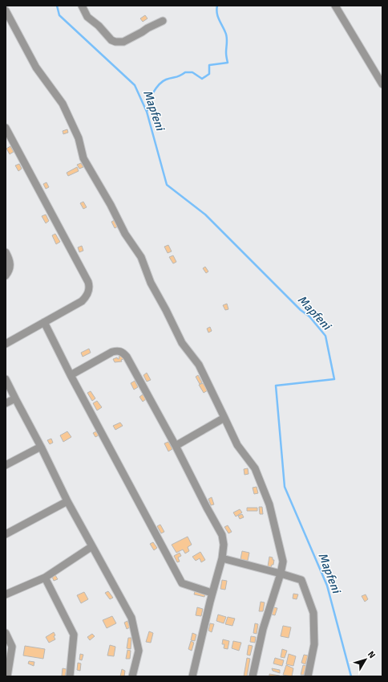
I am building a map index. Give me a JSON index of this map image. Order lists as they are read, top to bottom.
{
  "water": ["Mapfeni"],
  "north": "top right"
}
